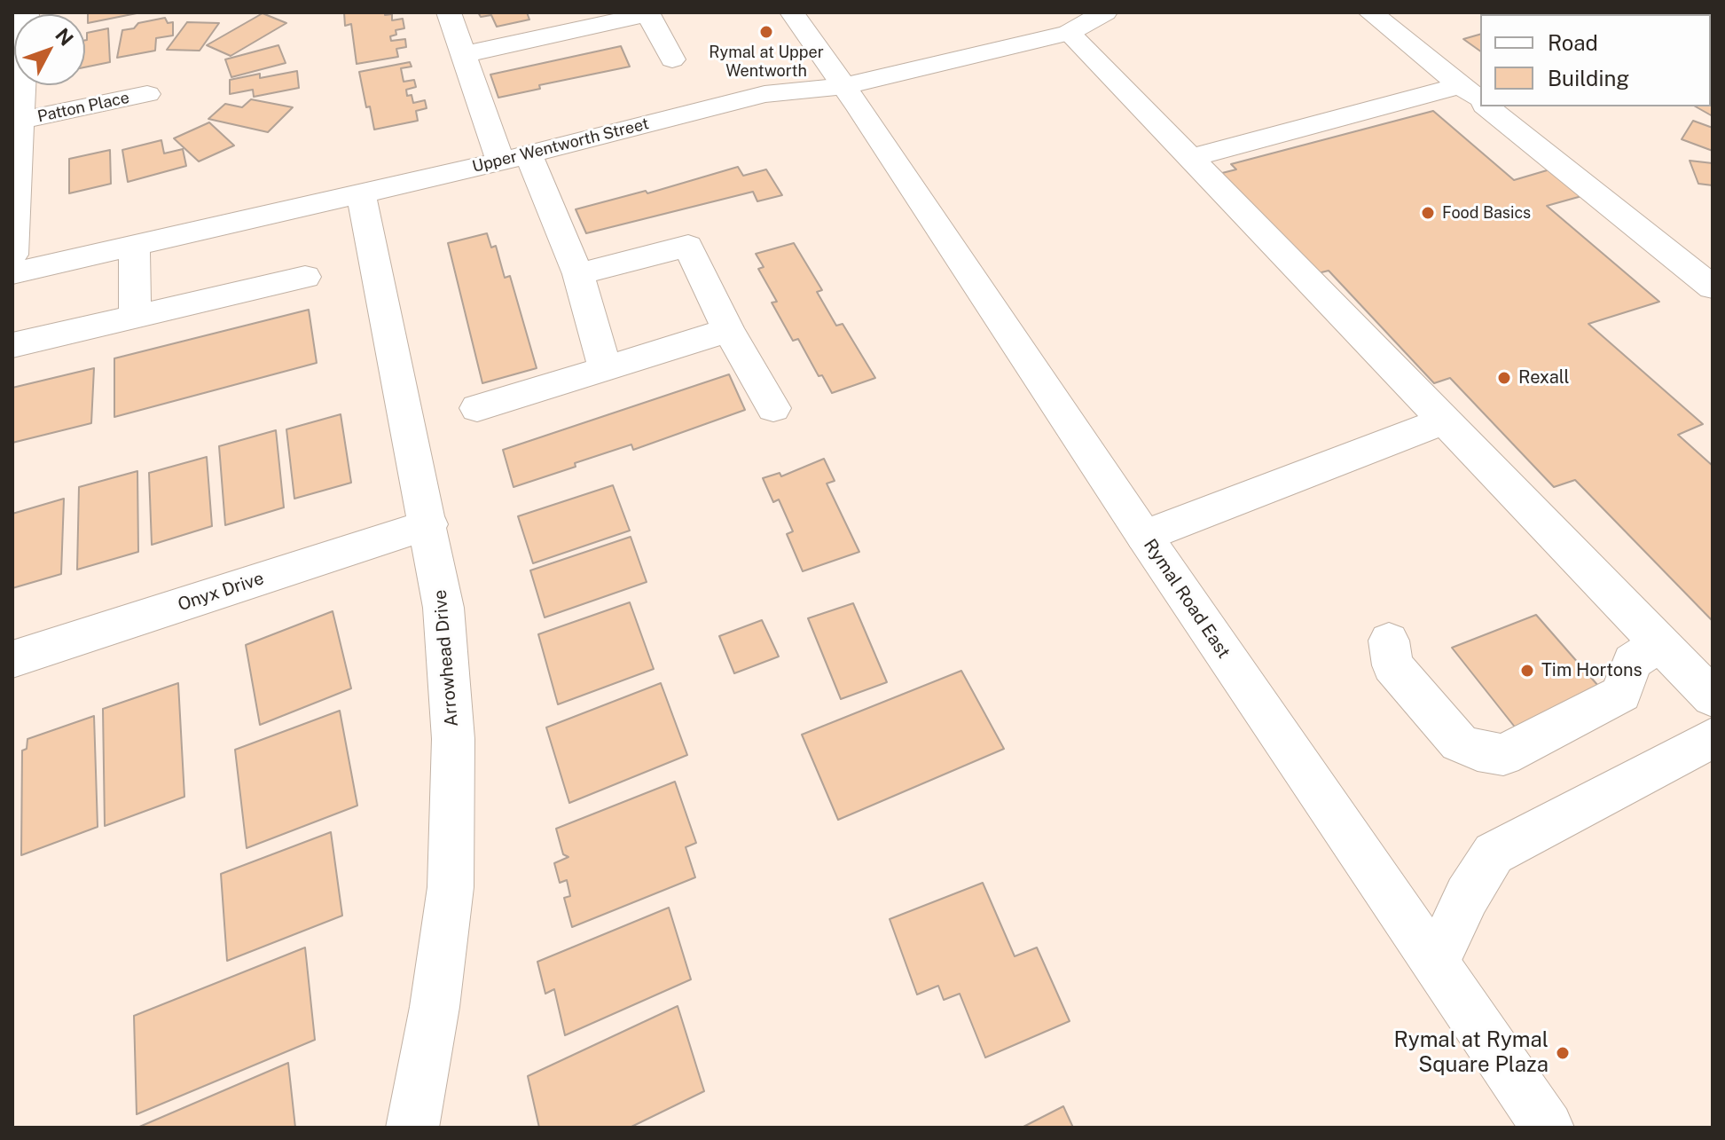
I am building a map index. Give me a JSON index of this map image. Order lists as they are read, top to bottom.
{
  "streets": {
    "street": [
      "Patton Place",
      "Upper Wentworth Street",
      "Onyx Drive",
      "Rymal Road East",
      "Arrowhead Drive"
    ]
  },
  "crossings": [
    ["Upper Wentworth Street", "Rymal Road East"],
    ["Upper Wentworth Street", "Arrowhead Drive"],
    ["Onyx Drive", "Arrowhead Drive"]
  ],
  "places": [
    "Rymal at Upper Wentworth",
    "Food Basics",
    "Rexall",
    "Tim Hortons",
    "Rymal at Rymal Square Plaza"
  ],
  "legend": ["Road", "Building"],
  "north": "top right"
}
